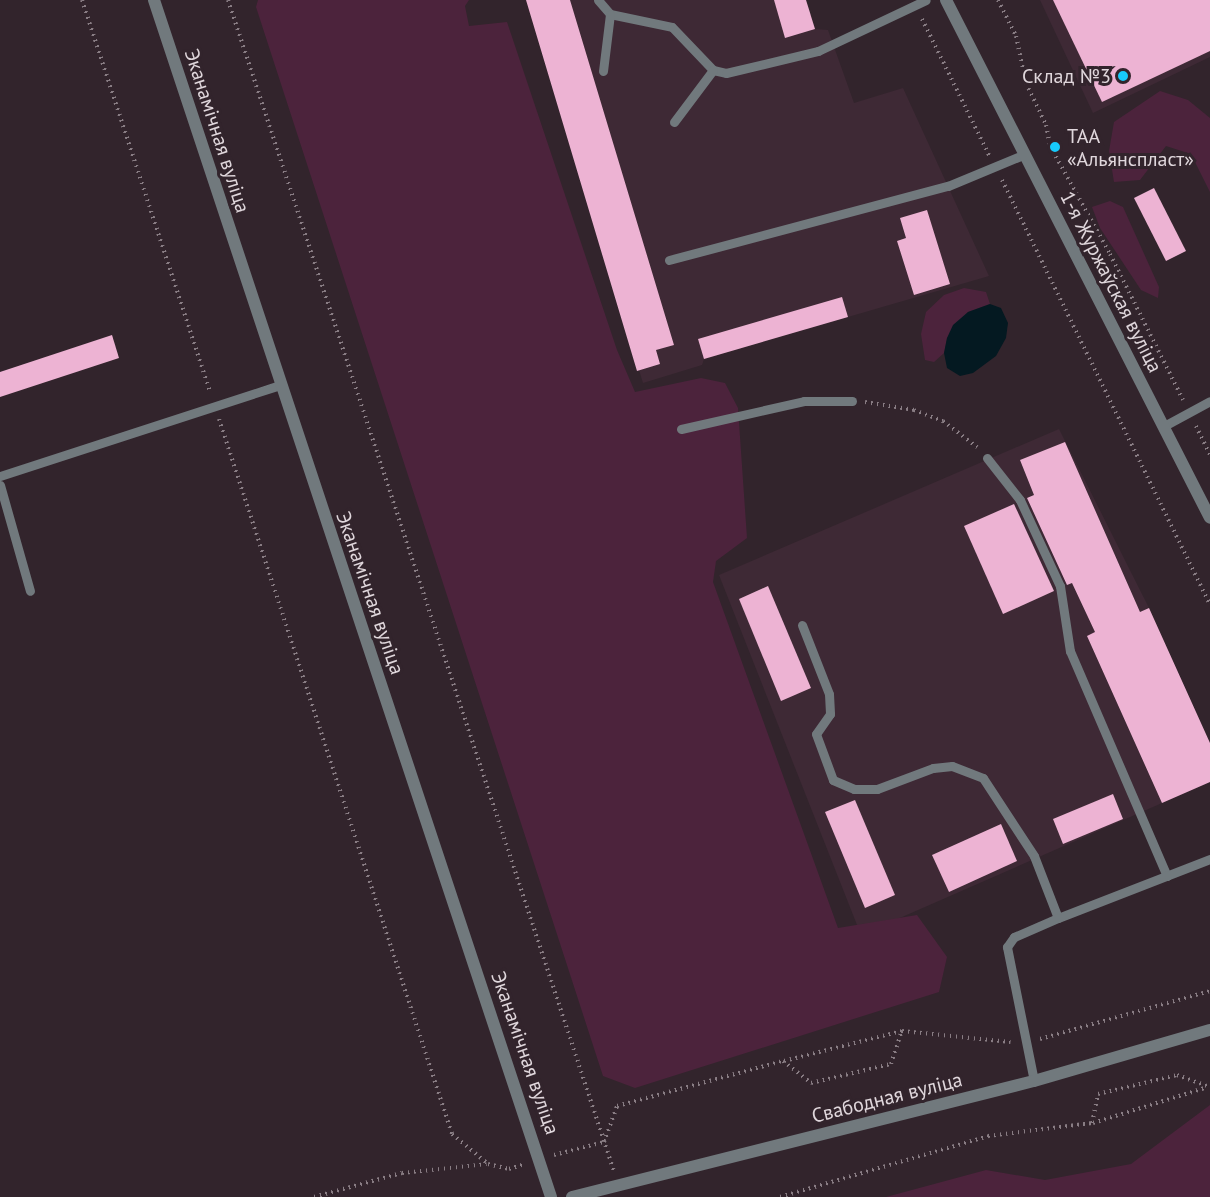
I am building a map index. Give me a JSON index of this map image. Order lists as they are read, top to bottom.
{
  "streets": {
    "street": ["Эканамічная вуліца", "1-я Журжаўская вуліца", "Свабодная вуліца"]
  },
  "places": ["Склад №3", "ТАА «Альянспласт»"]
}
